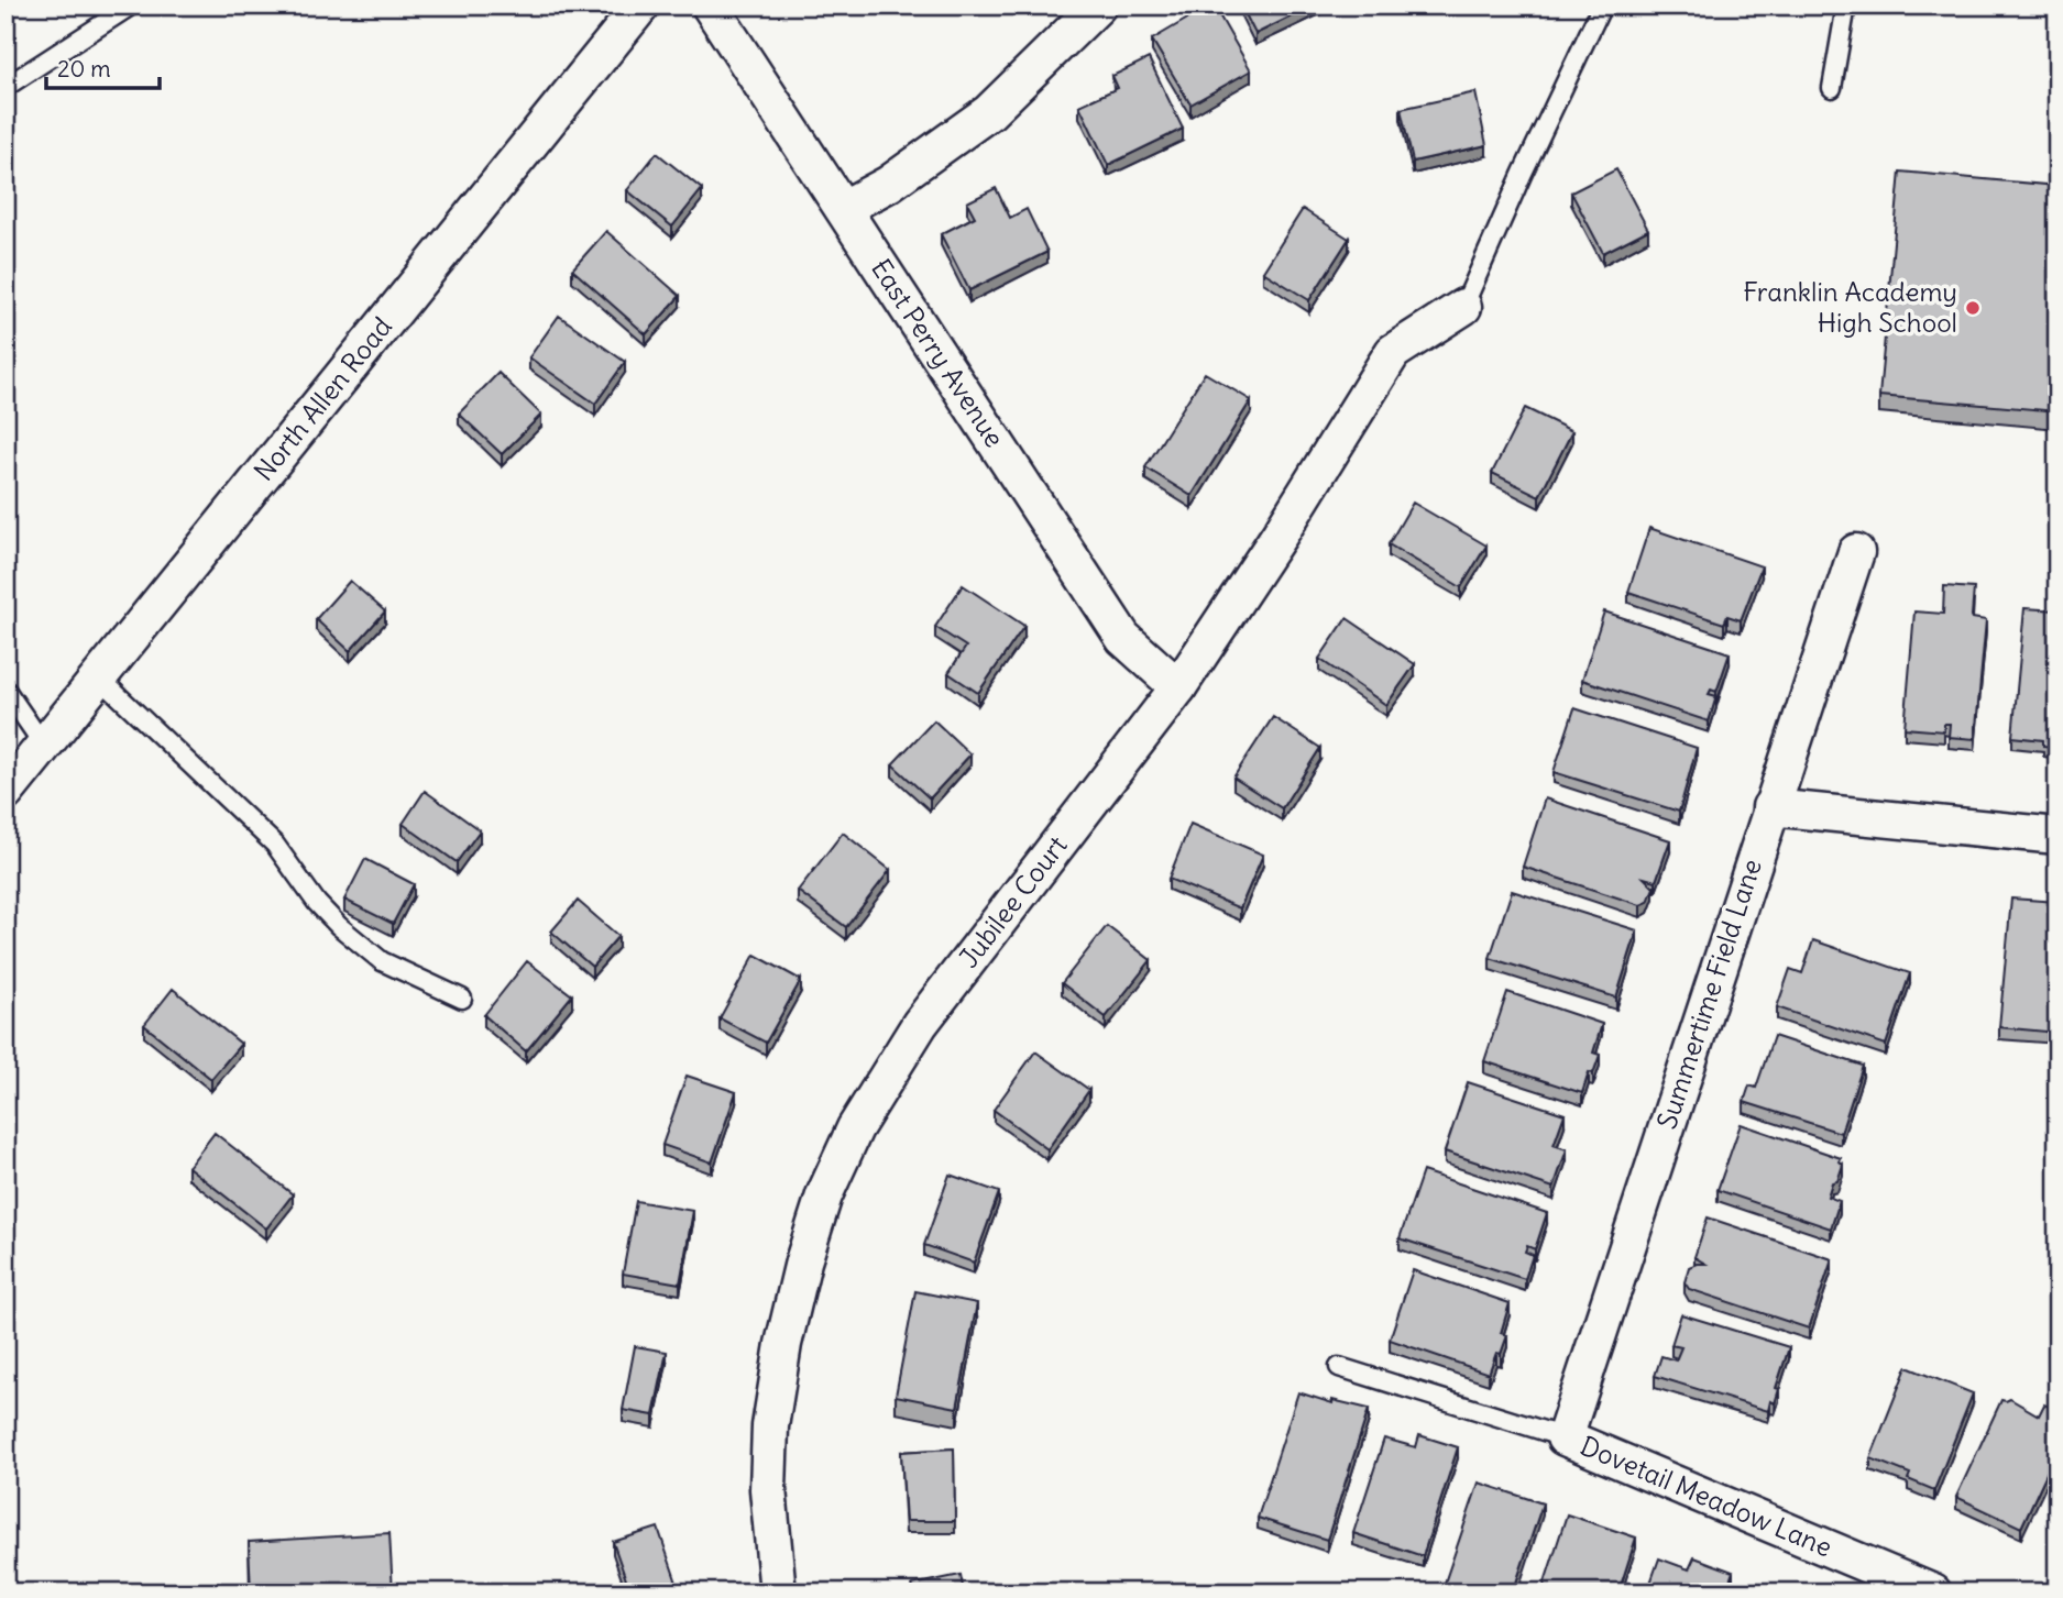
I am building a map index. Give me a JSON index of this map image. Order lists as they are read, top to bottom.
{
  "streets": {
    "street": [
      "East Perry Avenue",
      "North Allen Road",
      "Jubilee Court",
      "Summertime Field Lane",
      "Dovetail Meadow Lane"
    ]
  },
  "crossings": [
    ["East Perry Avenue", "Jubilee Court"],
    ["Summertime Field Lane", "Dovetail Meadow Lane"]
  ],
  "places": ["Franklin Academy High School"],
  "scale_bar": "20 m"
}
